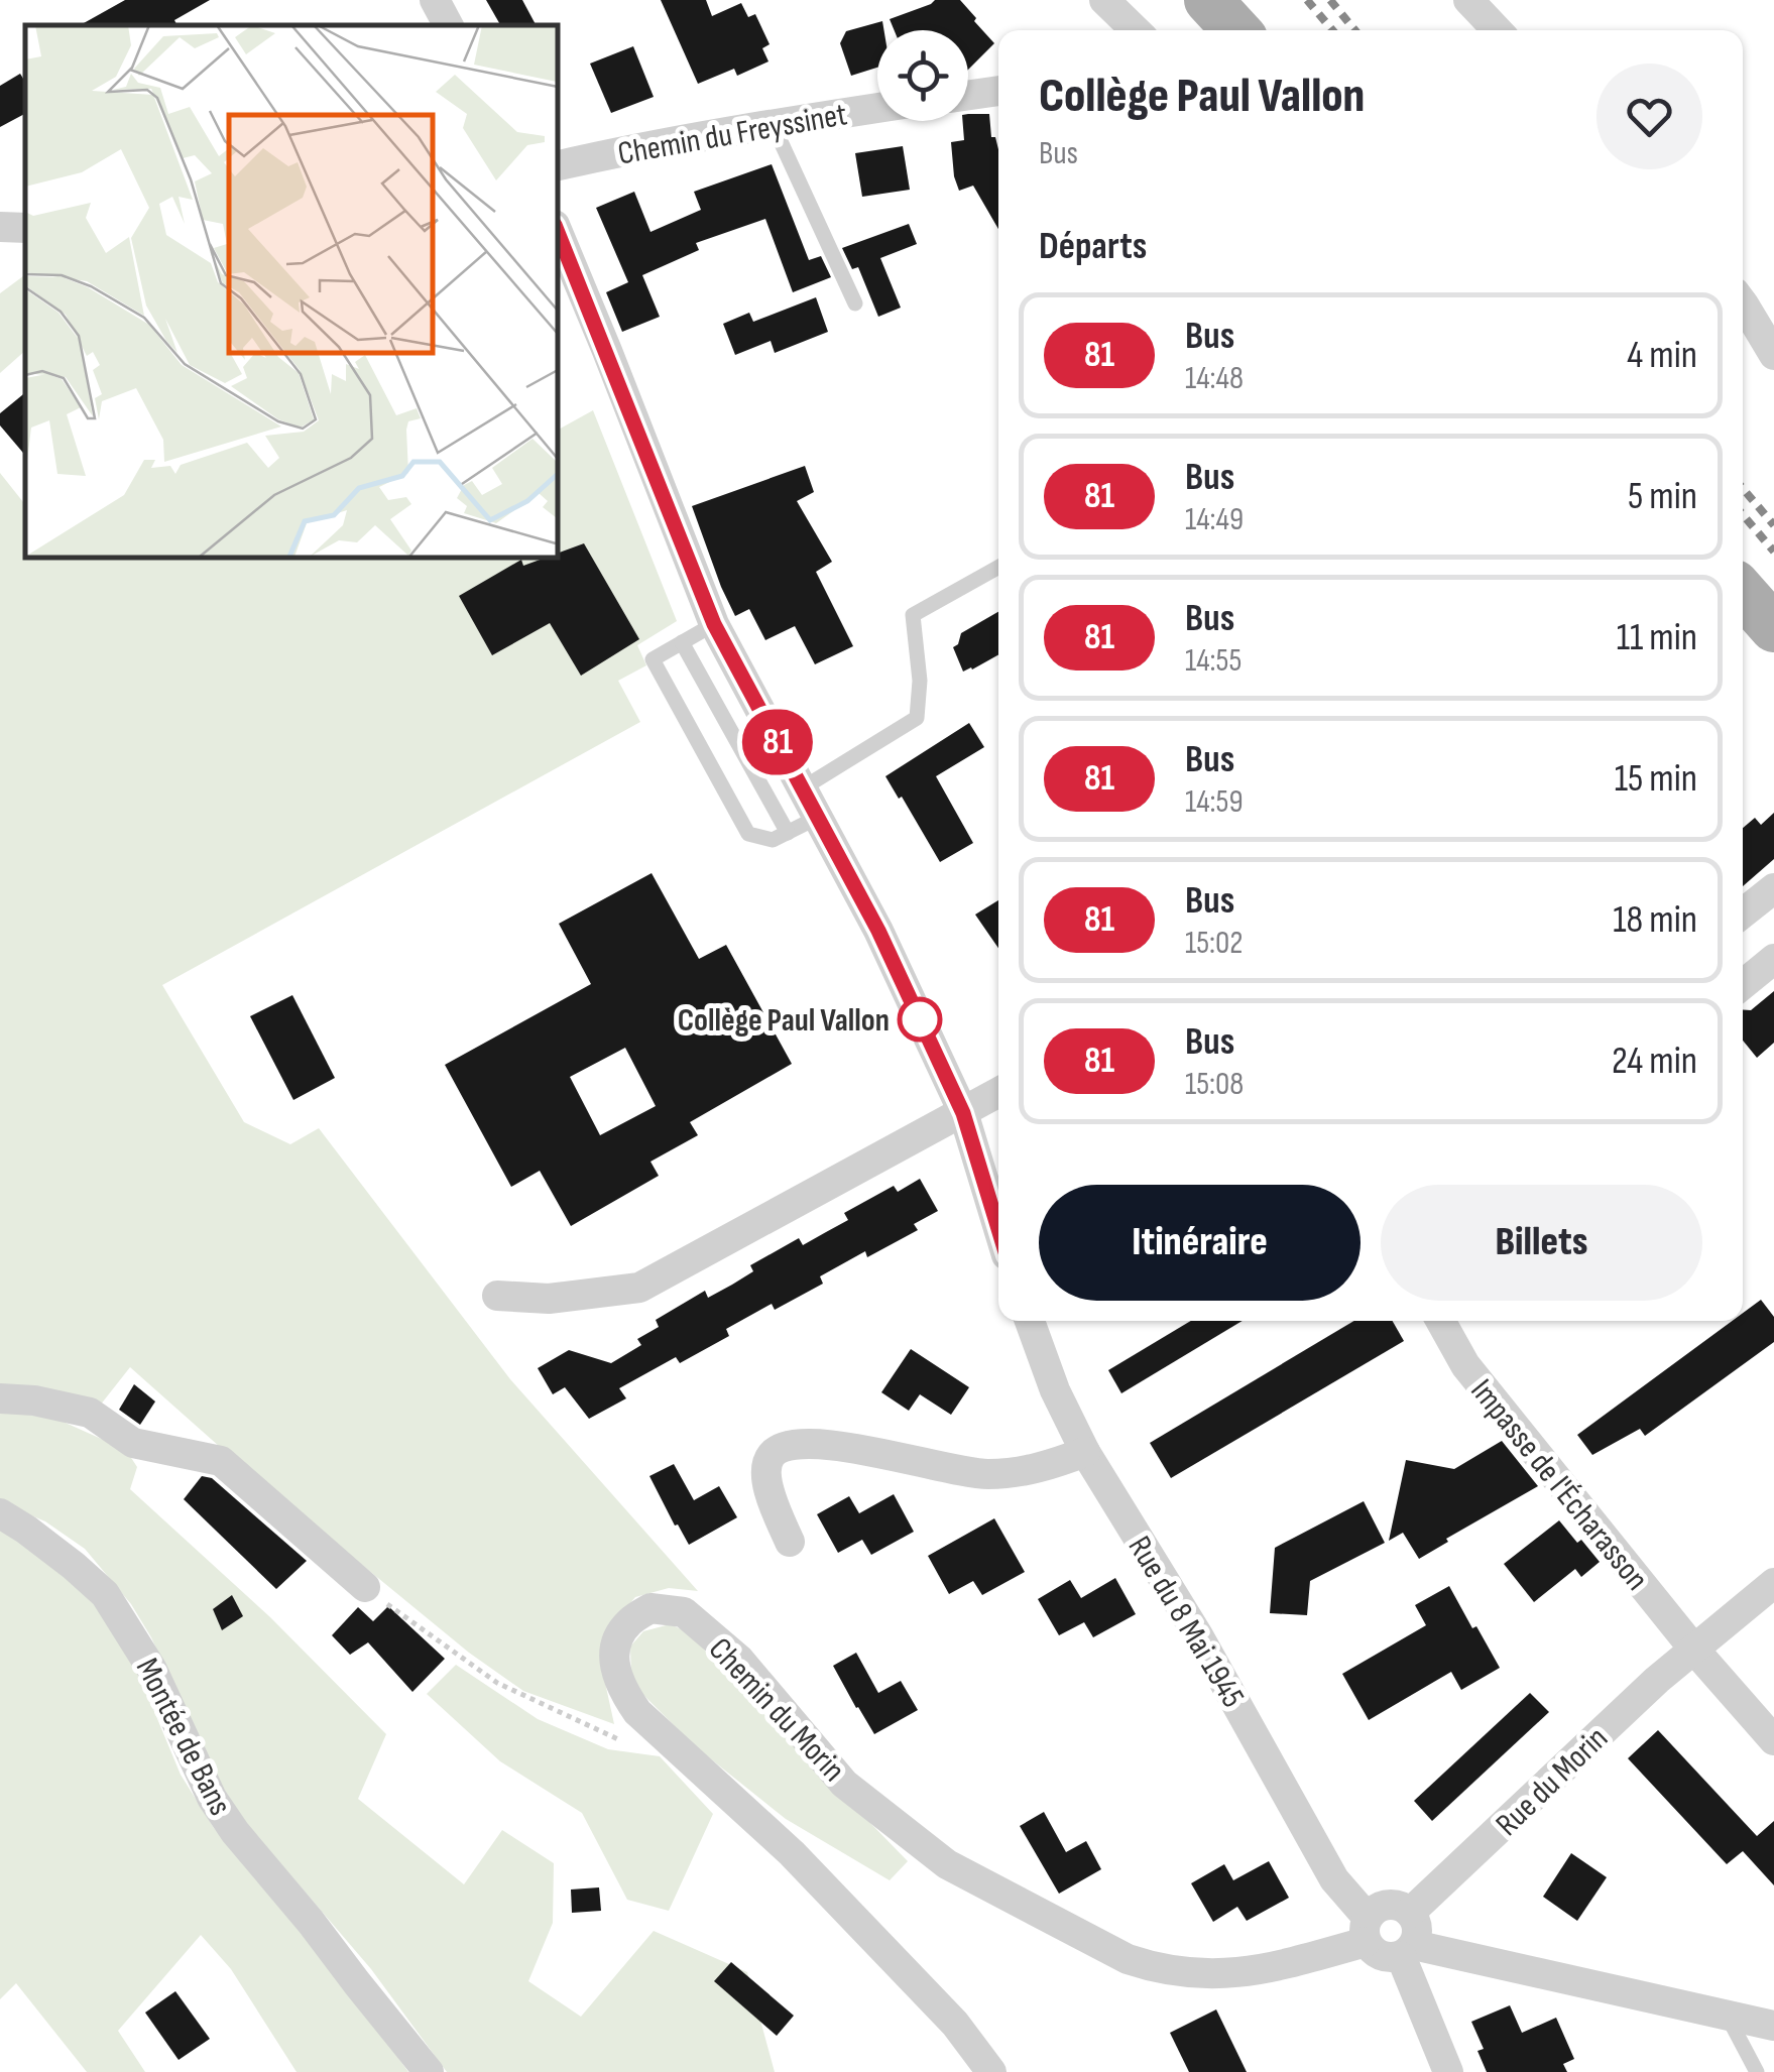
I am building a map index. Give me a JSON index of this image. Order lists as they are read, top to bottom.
{
  "streets": {
    "street": [
      "Chemin du Freyssinet",
      "Impasse de l'Écharasson",
      "Rue du 8 Mai 1945",
      "Chemin du Morin",
      "Montée de Bans",
      "Rue du Morin"
    ]
  },
  "crossings": [
    ["Impasse de l'Écharasson", "Rue du Morin"],
    ["Rue du 8 Mai 1945", "Chemin du Morin"],
    ["Rue du 8 Mai 1945", "Rue du Morin"],
    ["Chemin du Morin", "Rue du Morin"]
  ],
  "places": ["Collège Paul Vallon"],
  "lines": ["bus line 81"],
  "page": {
    "on_map": "81",
    "heading": [
      ["Collège Paul Vallon", "Bus"],
      "Départs"
    ],
    "list": [
      {
        "mark": "81",
        "name": "Bus",
        "note": "14:48",
        "value": "4 min"
      },
      {
        "mark": "81",
        "name": "Bus",
        "note": "14:49",
        "value": "5 min"
      },
      {
        "mark": "81",
        "name": "Bus",
        "note": "14:55",
        "value": "11 min"
      },
      {
        "mark": "81",
        "name": "Bus",
        "note": "14:59",
        "value": "15 min"
      },
      {
        "mark": "81",
        "name": "Bus",
        "note": "15:02",
        "value": "18 min"
      },
      {
        "mark": "81",
        "name": "Bus",
        "note": "15:08",
        "value": "24 min"
      }
    ],
    "buttons": ["Itinéraire", "Billets"]
  }
}
